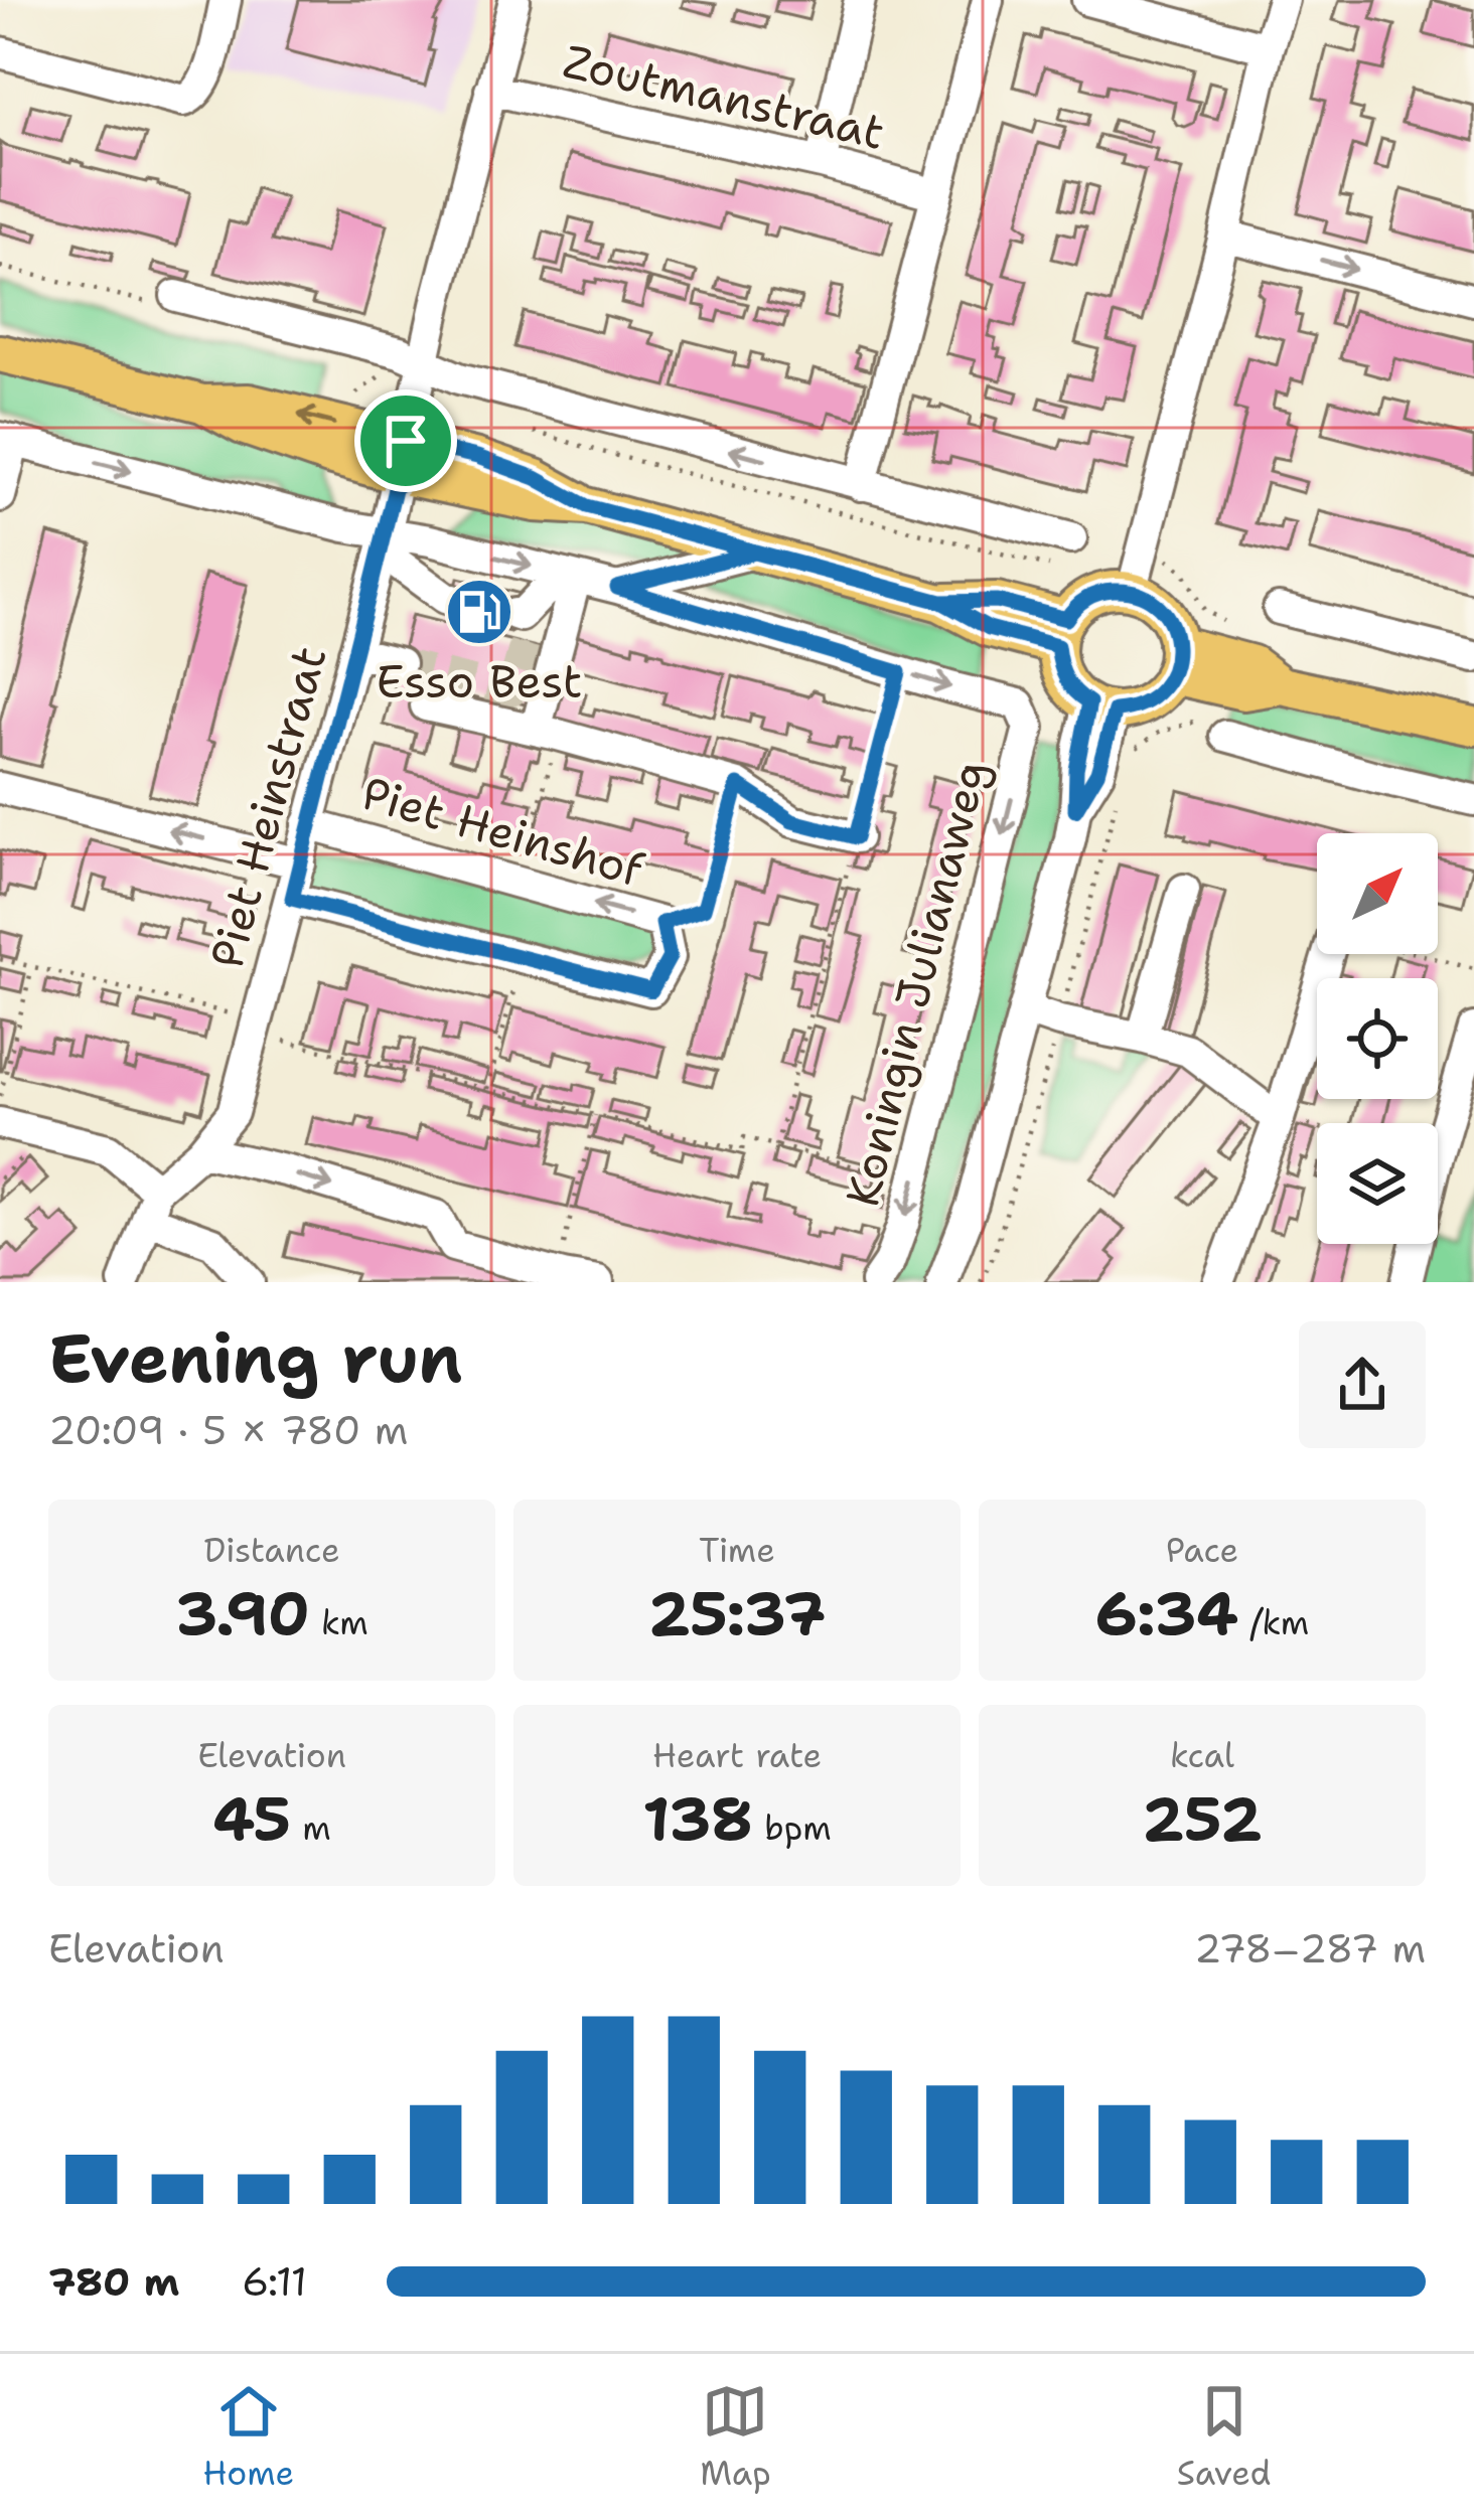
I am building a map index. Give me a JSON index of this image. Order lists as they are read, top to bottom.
{
  "streets": {
    "street": [
      "Zoutmanstraat",
      "Piet Heinstraat",
      "Piet Heinshof",
      "Koningin Julianaweg"
    ]
  },
  "crossings": [
    ["Zoutmanstraat", "Piet Heinstraat"],
    ["Piet Heinstraat", "Piet Heinshof"]
  ],
  "places": {
    "fuel station": ["Esso Best"]
  },
  "north": "top right",
  "page": {
    "heading": ["Evening run", "20:09 · 5 × 780 m"],
    "stats": [
      ["Distance", "3.90 km"],
      ["Time", "25:37"],
      ["Pace", "6:34 /km"],
      ["Elevation", "45 m"],
      ["Heart rate", "138 bpm"],
      ["kcal", "252"]
    ],
    "chart": ["Elevation", "278–287 m"],
    "list": [
      {
        "name": "780 m",
        "note": "6:11"
      }
    ],
    "tabs": ["Home", "Map", "Saved"]
  }
}
